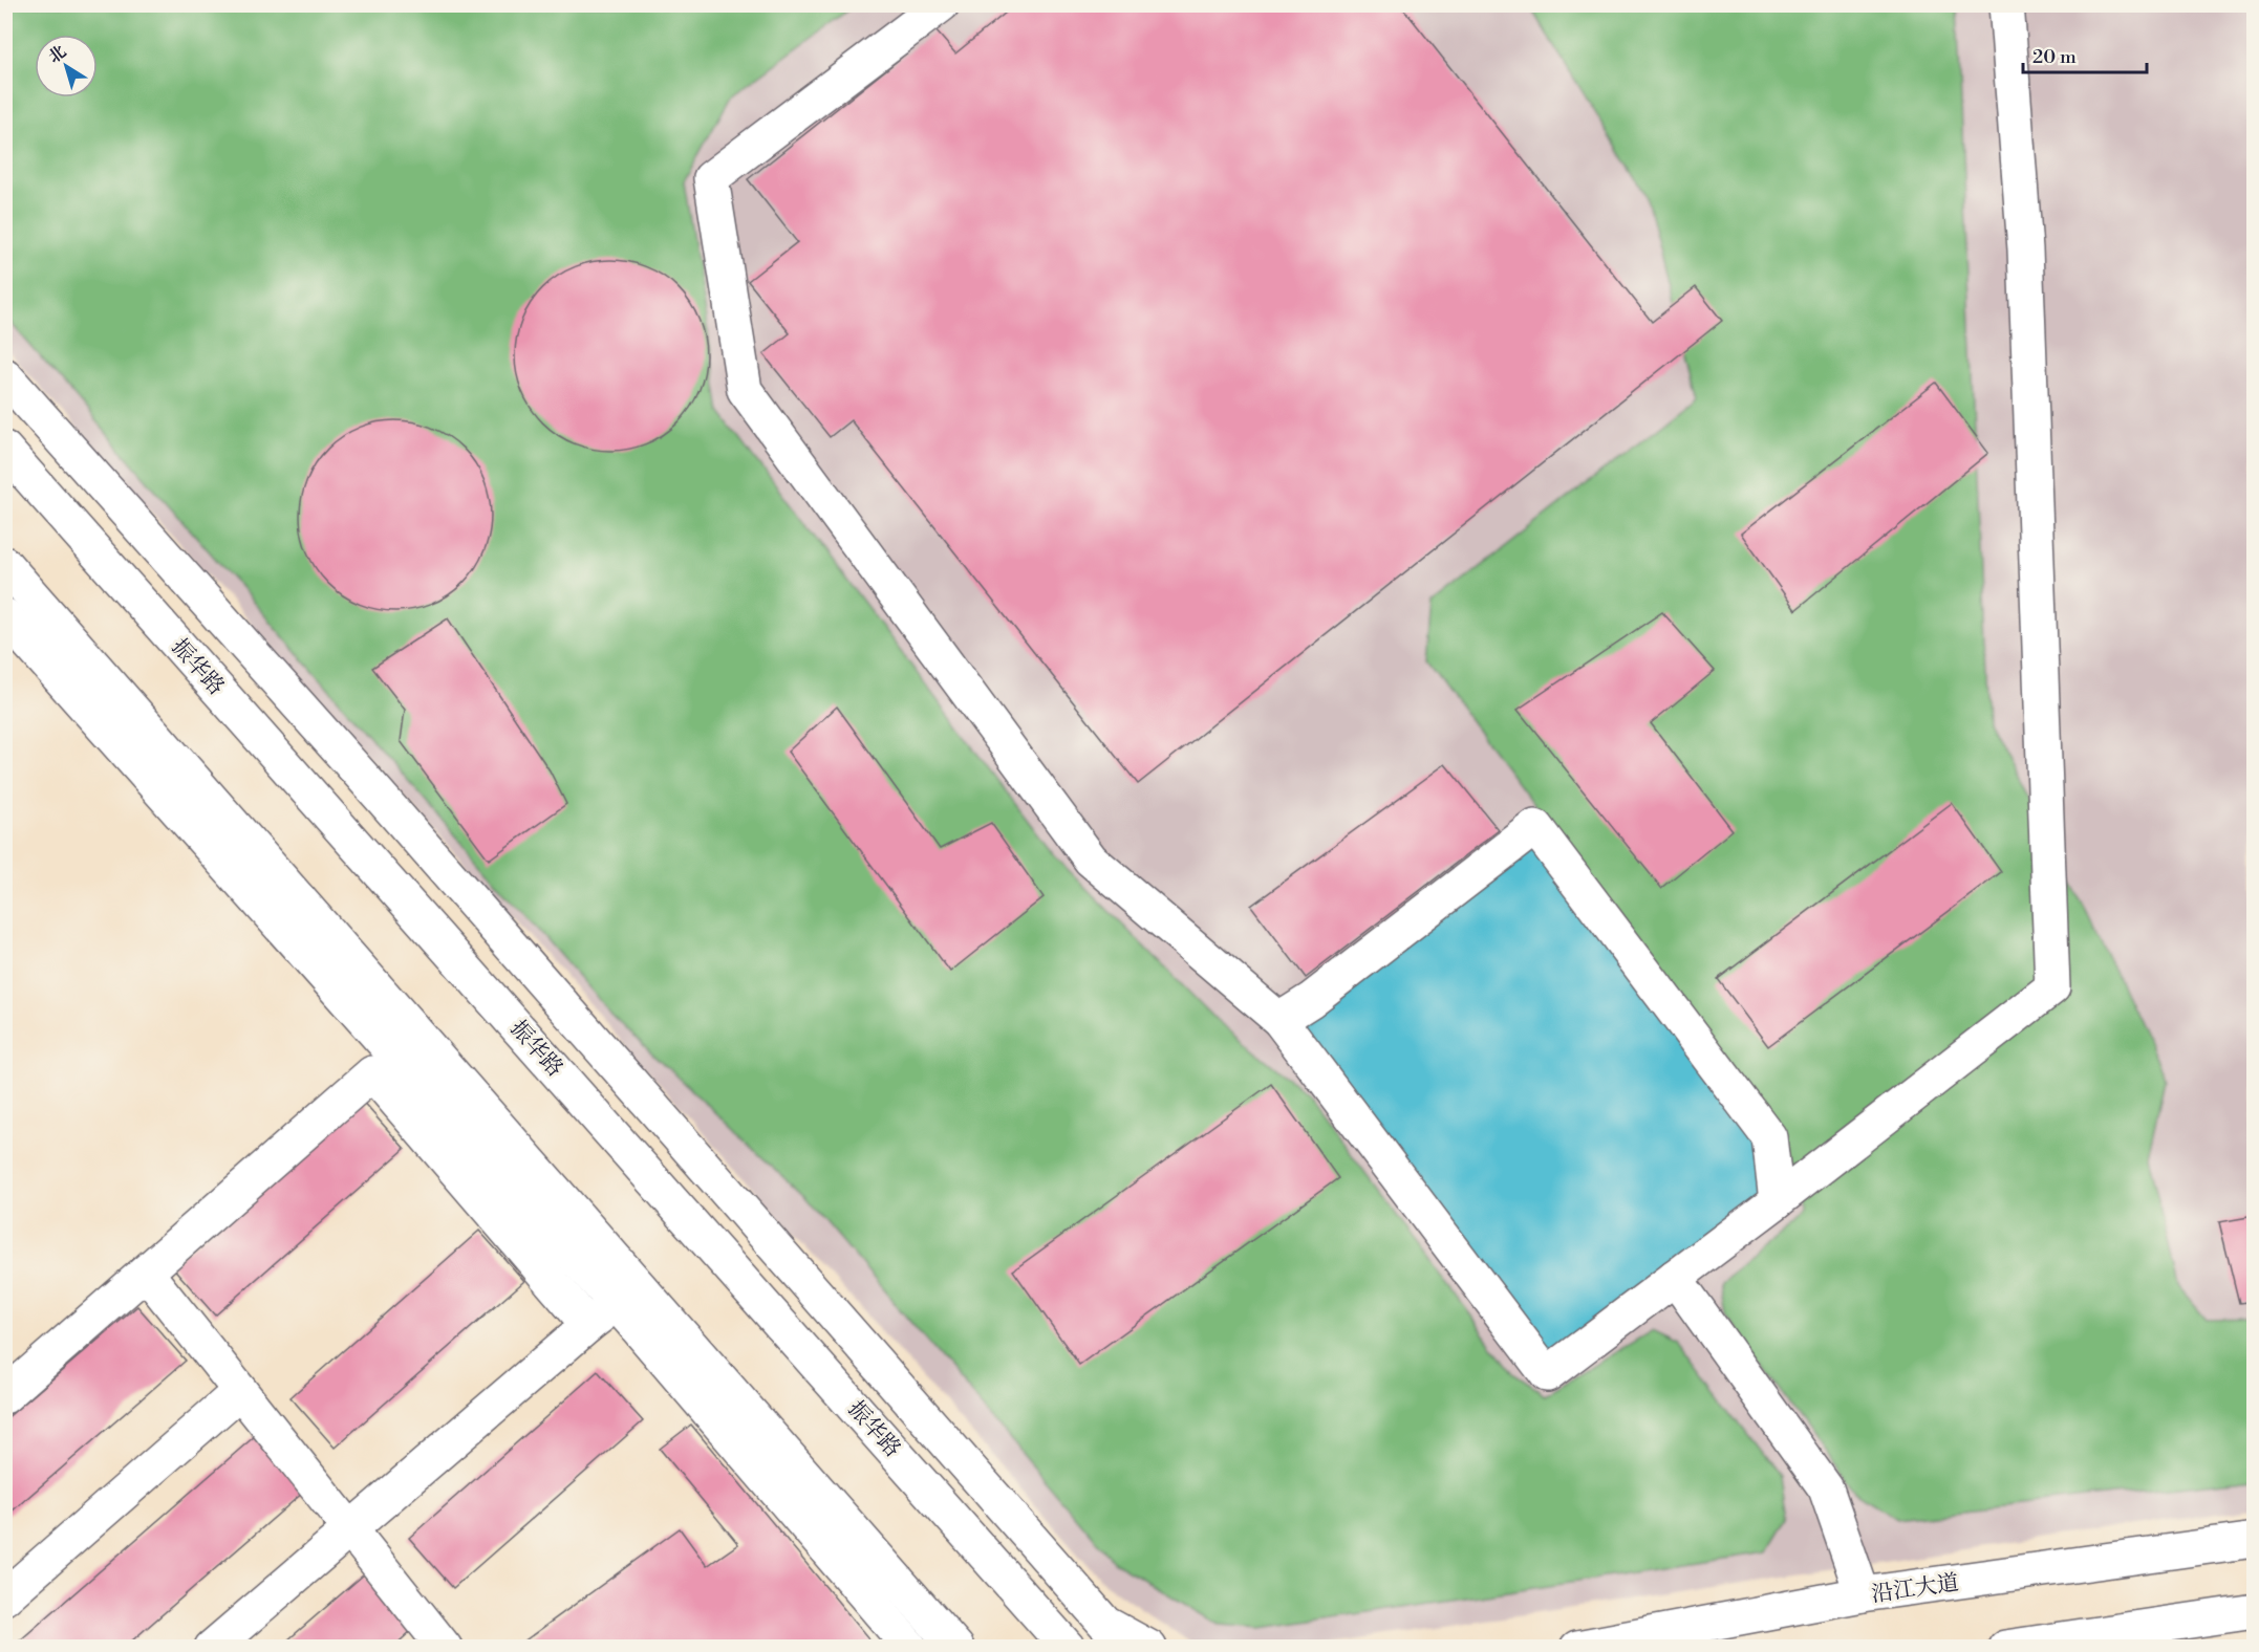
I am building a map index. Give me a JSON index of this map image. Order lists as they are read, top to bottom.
{
  "streets": {
    "main road": ["振华路", "沿江大道"]
  },
  "scale_bar": "20 m",
  "north": "top left"
}
